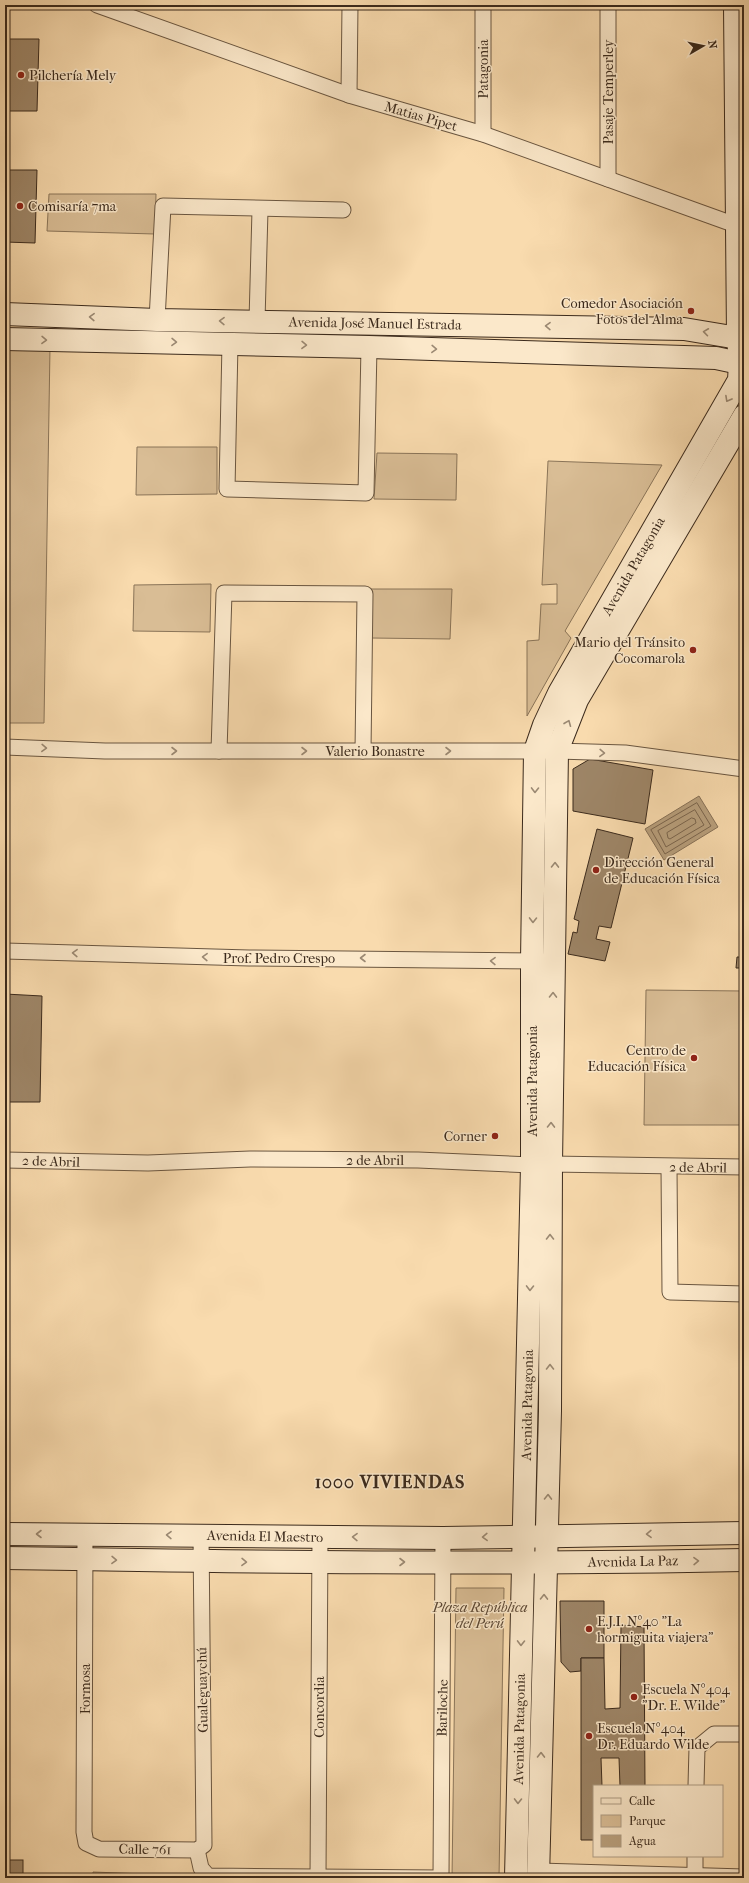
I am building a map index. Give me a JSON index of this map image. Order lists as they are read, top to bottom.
{
  "streets": {
    "main road": [
      "Avenida José Manuel Estrada",
      "Avenida Patagonia",
      "Avenida El Maestro",
      "Avenida La Paz"
    ],
    "street": [
      "Patagonia",
      "Pasaje Temperley",
      "Matias Pipet",
      "Valerio Bonastre",
      "Prof. Pedro Crespo",
      "2 de Abril",
      "Formosa",
      "Gualeguaychú",
      "Concordia",
      "Bariloche",
      "Calle 761"
    ]
  },
  "crossings": [
    ["Patagonia", "Matias Pipet"],
    ["Pasaje Temperley", "Matias Pipet"],
    ["Matias Pipet", "Avenida Patagonia"],
    ["Avenida José Manuel Estrada", "Avenida Patagonia"],
    ["Avenida Patagonia", "Valerio Bonastre"],
    ["Avenida Patagonia", "Prof. Pedro Crespo"],
    ["Avenida Patagonia", "2 de Abril"],
    ["Avenida Patagonia", "Avenida El Maestro"],
    ["Avenida Patagonia", "Avenida La Paz"],
    ["Avenida El Maestro", "Avenida La Paz"],
    ["Avenida El Maestro", "Formosa"],
    ["Avenida El Maestro", "Gualeguaychú"],
    ["Avenida El Maestro", "Concordia"],
    ["Avenida El Maestro", "Bariloche"],
    ["Formosa", "Calle 761"],
    ["Gualeguaychú", "Concordia"],
    ["Gualeguaychú", "Bariloche"],
    ["Gualeguaychú", "Calle 761"]
  ],
  "one_way": ["Valerio Bonastre", "Prof. Pedro Crespo"],
  "districts": ["1000 VIVIENDAS"],
  "parks": ["Plaza República del Perú"],
  "places": [
    "Pilchería Mely",
    "Comisaría 7ma",
    "Comedor Asociación Fotos del Alma",
    "Mario del Tránsito Cocomarola",
    "Dirección General de Educación Física",
    "Centro de Educación Física",
    "Corner",
    "E.J.I. Nº40 \"La hormiguita viajera\"",
    "Escuela Nº404 \"Dr. E. Wilde\"",
    "Escuela Nº404 Dr. Eduardo Wilde"
  ],
  "legend": ["Calle", "Parque", "Agua"],
  "north": "right"
}
